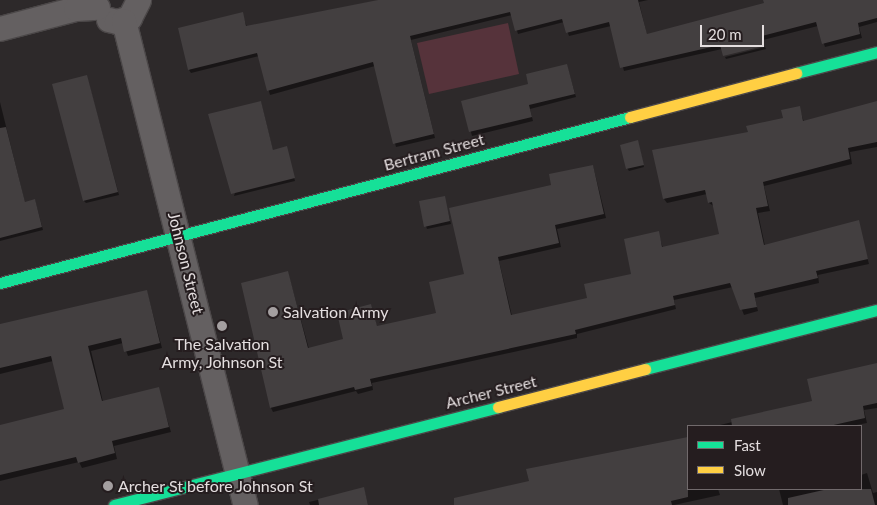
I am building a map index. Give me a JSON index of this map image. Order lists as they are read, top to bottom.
{
  "streets": {
    "street": ["Bertram Street", "Johnson Street", "Archer Street"]
  },
  "crossings": [
    ["Bertram Street", "Johnson Street"],
    ["Johnson Street", "Archer Street"]
  ],
  "places": ["Salvation Army", "The Salvation Army, Johnson St", "Archer St before Johnson St"],
  "legend": ["Fast", "Slow"],
  "scale_bar": "20 m"
}
